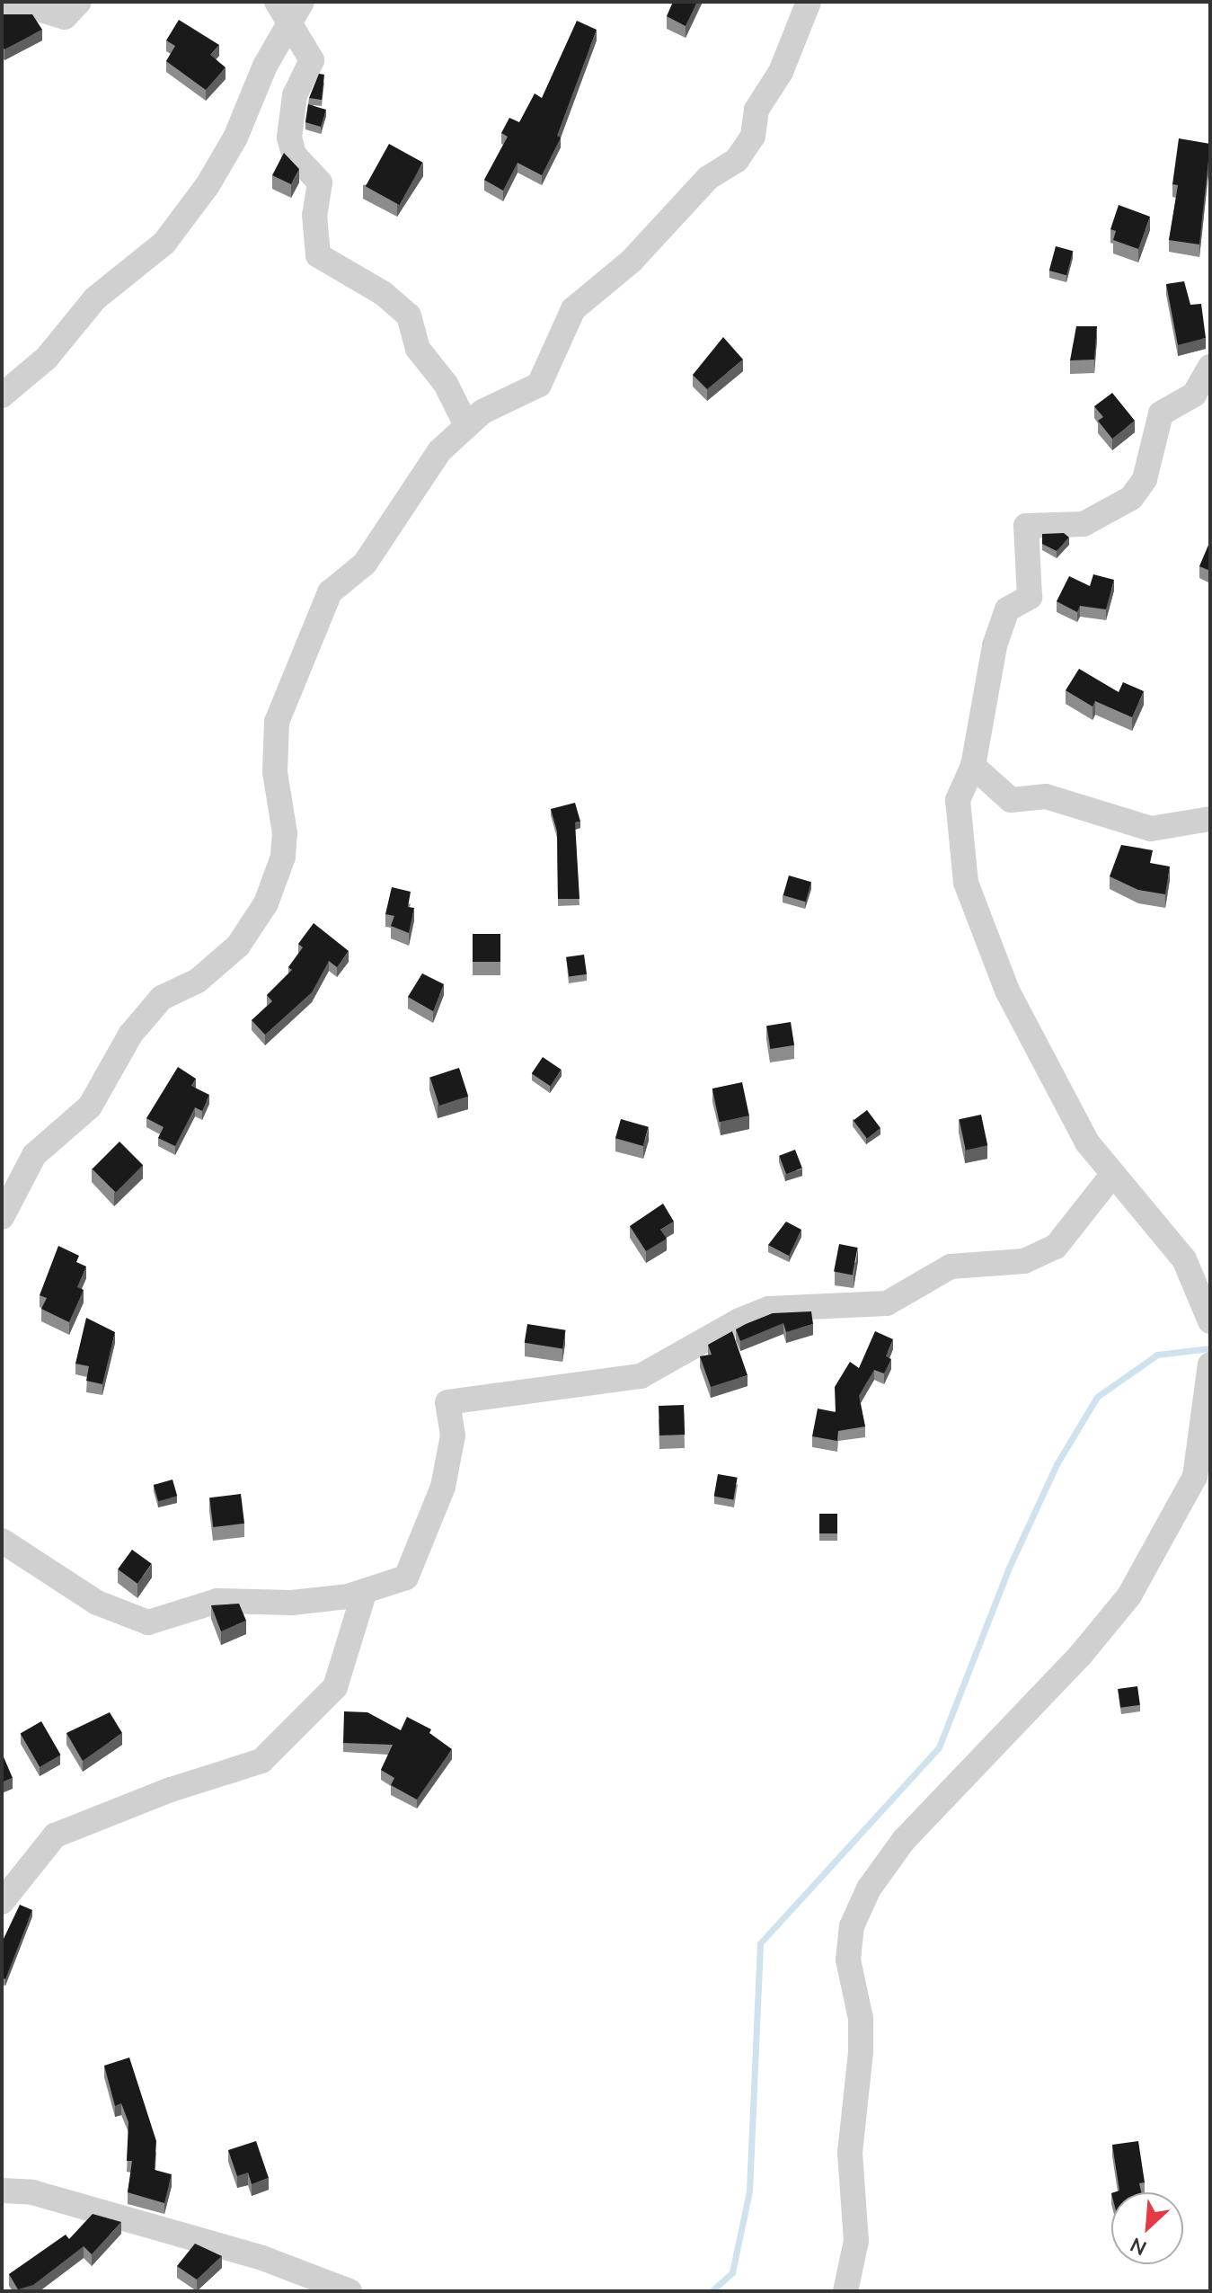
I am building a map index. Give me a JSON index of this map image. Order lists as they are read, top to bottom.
{
  "north": "bottom left"
}
